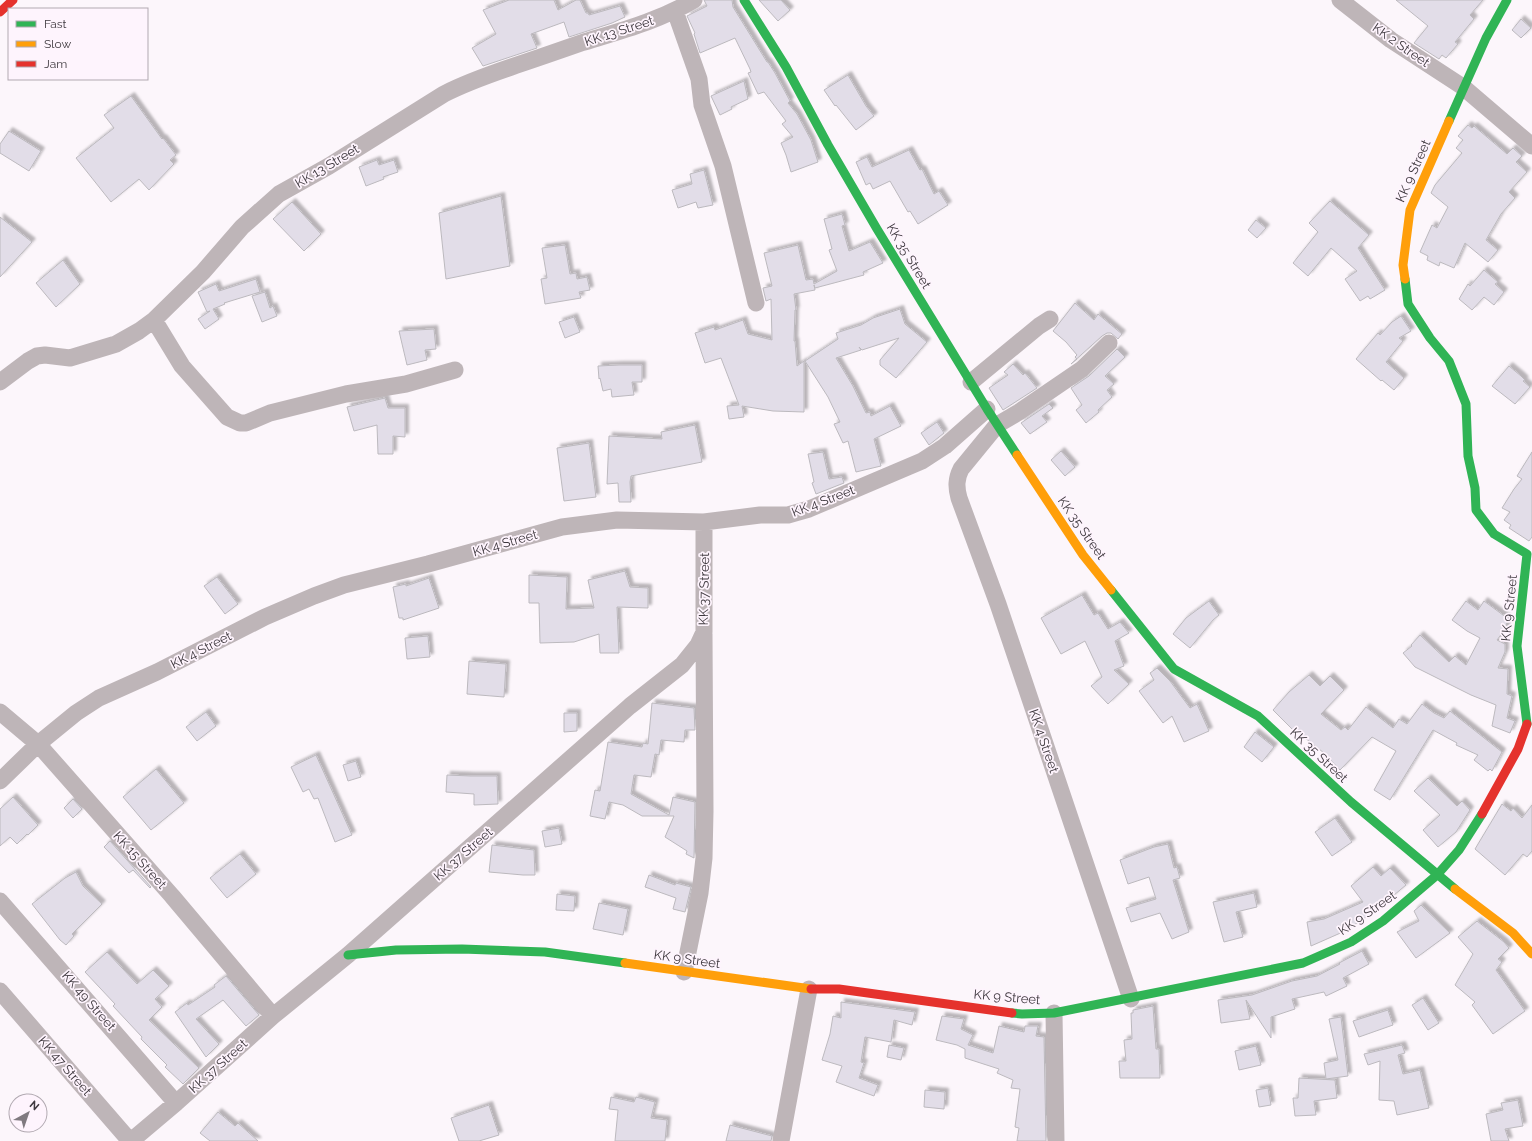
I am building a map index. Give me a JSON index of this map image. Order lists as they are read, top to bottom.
{
  "streets": {
    "street": [
      "KK 13 Street",
      "KK 2 Street",
      "KK 9 Street",
      "KK 35 Street",
      "KK 4 Street",
      "KK 37 Street",
      "KK 15 Street",
      "KK 49 Street",
      "KK 47 Street"
    ]
  },
  "crossings": [
    ["KK 2 Street", "KK 9 Street"],
    ["KK 9 Street", "KK 35 Street"],
    ["KK 9 Street", "KK 4 Street"],
    ["KK 9 Street", "KK 37 Street"],
    ["KK 35 Street", "KK 4 Street"],
    ["KK 4 Street", "KK 37 Street"],
    ["KK 4 Street", "KK 15 Street"],
    ["KK 37 Street", "KK 15 Street"],
    ["KK 37 Street", "KK 49 Street"],
    ["KK 37 Street", "KK 47 Street"]
  ],
  "legend": ["Fast", "Slow", "Jam"],
  "north": "top right"
}
